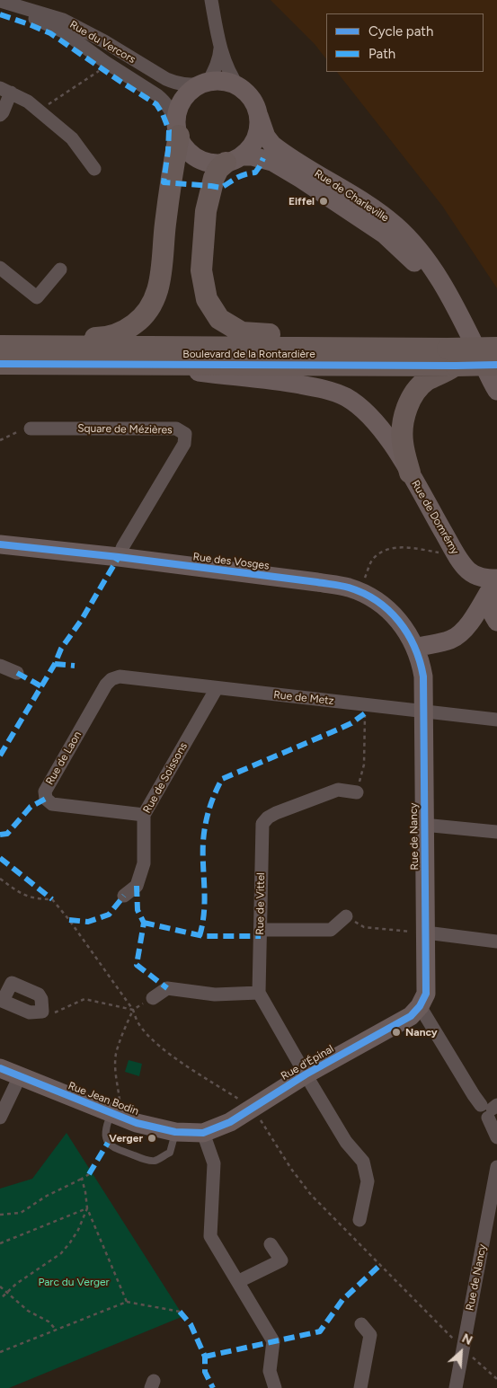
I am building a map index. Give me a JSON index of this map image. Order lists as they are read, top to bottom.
{
  "streets": {
    "main road": ["Boulevard de la Rontardière"],
    "street": [
      "Rue du Vercors",
      "Rue de Charleville",
      "Square de Mézières",
      "Rue de Domrémy",
      "Rue des Vosges",
      "Rue de Metz",
      "Rue de Laon",
      "Rue de Soissons",
      "Rue de Nancy",
      "Rue de Vittel",
      "Rue d’Épinal",
      "Rue Jean Bodin"
    ]
  },
  "crossings": [
    ["Rue du Vercors", "Rue de Charleville"],
    ["Rue de Charleville", "Boulevard de la Rontardière"],
    ["Boulevard de la Rontardière", "Rue de Domrémy"],
    ["Square de Mézières", "Rue des Vosges"],
    ["Rue des Vosges", "Rue de Nancy"],
    ["Rue de Metz", "Rue de Laon"],
    ["Rue de Metz", "Rue de Soissons"],
    ["Rue de Metz", "Rue de Nancy"],
    ["Rue de Laon", "Rue de Soissons"],
    ["Rue de Nancy", "Rue d’Épinal"],
    ["Rue d’Épinal", "Rue Jean Bodin"]
  ],
  "parks": ["Parc du Verger"],
  "places": ["Eiffel", "Nancy", "Verger"],
  "legend": ["Cycle path", "Path"],
  "north": "top right"
}
